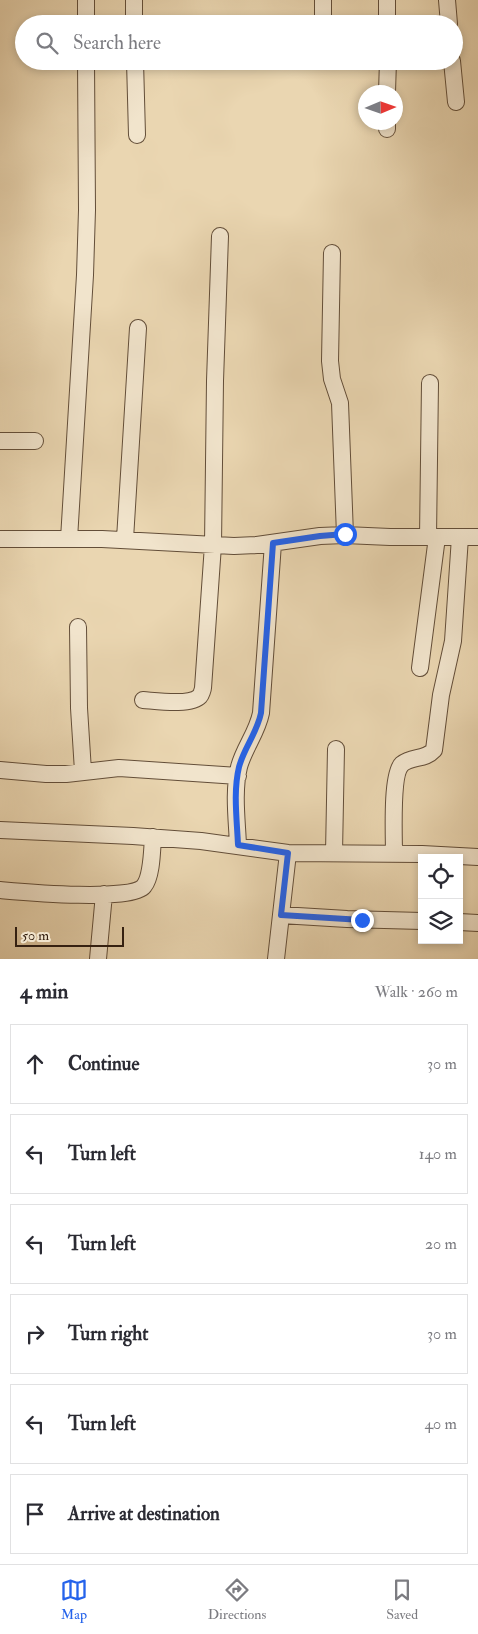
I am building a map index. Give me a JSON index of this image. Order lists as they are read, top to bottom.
{
  "scale_bar": "50 m",
  "north": "right",
  "page": {
    "search": "Search here",
    "scale": "50 m",
    "heading": ["4 min", "Walk · 260 m"],
    "list": [
      ["Continue", "30 m"],
      ["Turn left", "140 m"],
      ["Turn left", "20 m"],
      ["Turn right", "30 m"],
      ["Turn left", "40 m"],
      "Arrive at destination"
    ],
    "nav": ["Map", "Directions", "Saved"]
  }
}
